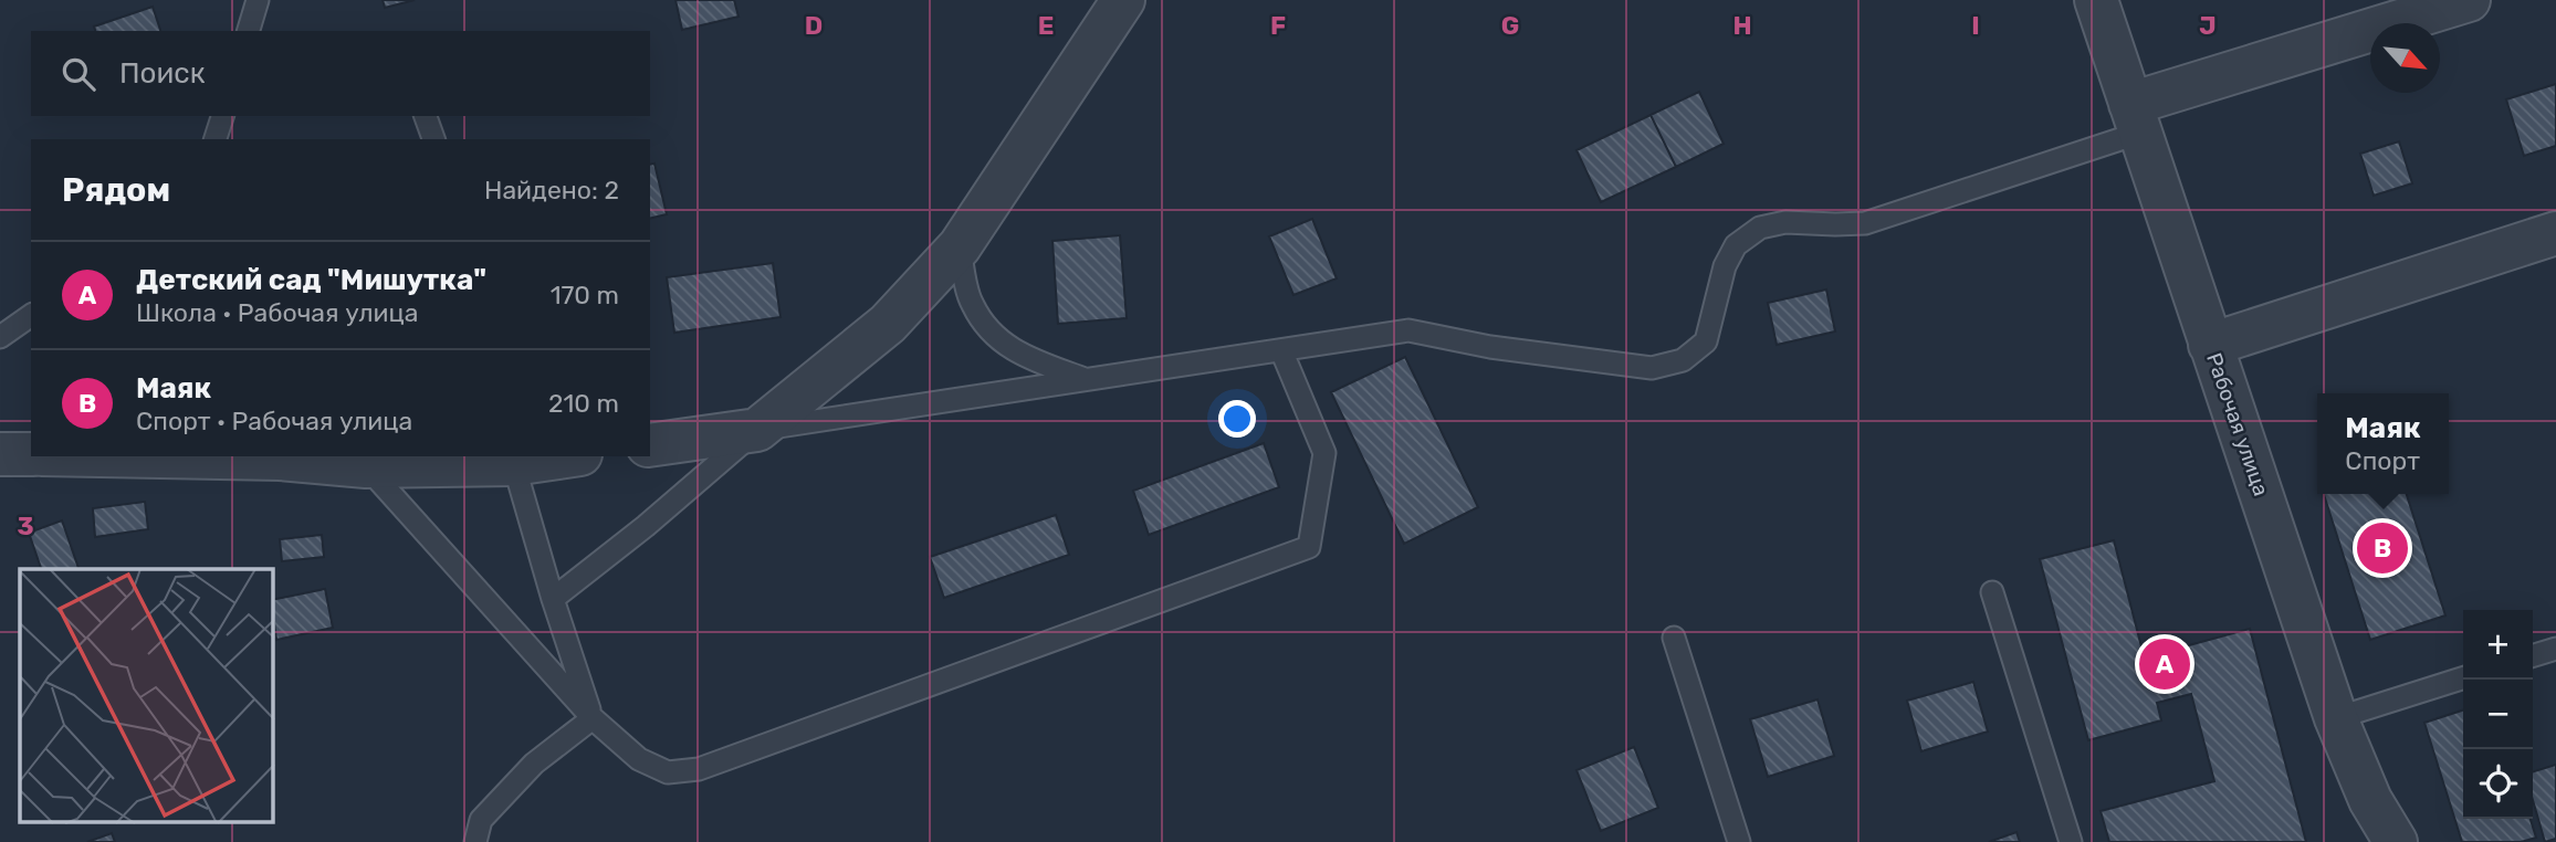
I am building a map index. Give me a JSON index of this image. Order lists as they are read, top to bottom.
{
  "streets": {
    "street": ["Рабочая улица"]
  },
  "north": "bottom right",
  "page": {
    "search": "Поиск",
    "heading": ["Рядом", "Найдено: 2"],
    "list": [
      {
        "mark": "A",
        "name": "Детский сад \"Мишутка\"",
        "note": "Школа · Рабочая улица",
        "value": "170 m"
      },
      {
        "mark": "B",
        "name": "Маяк",
        "note": "Спорт · Рабочая улица",
        "value": "210 m"
      }
    ],
    "popup": ["Маяк", "Спорт"],
    "pins": ["B", "A"],
    "map_buttons": ["+", "−"]
  },
  "grid": {
    "columns": [
      "D",
      "E",
      "F",
      "G",
      "H",
      "I",
      "J"
    ],
    "rows": ["3"]
  }
}
